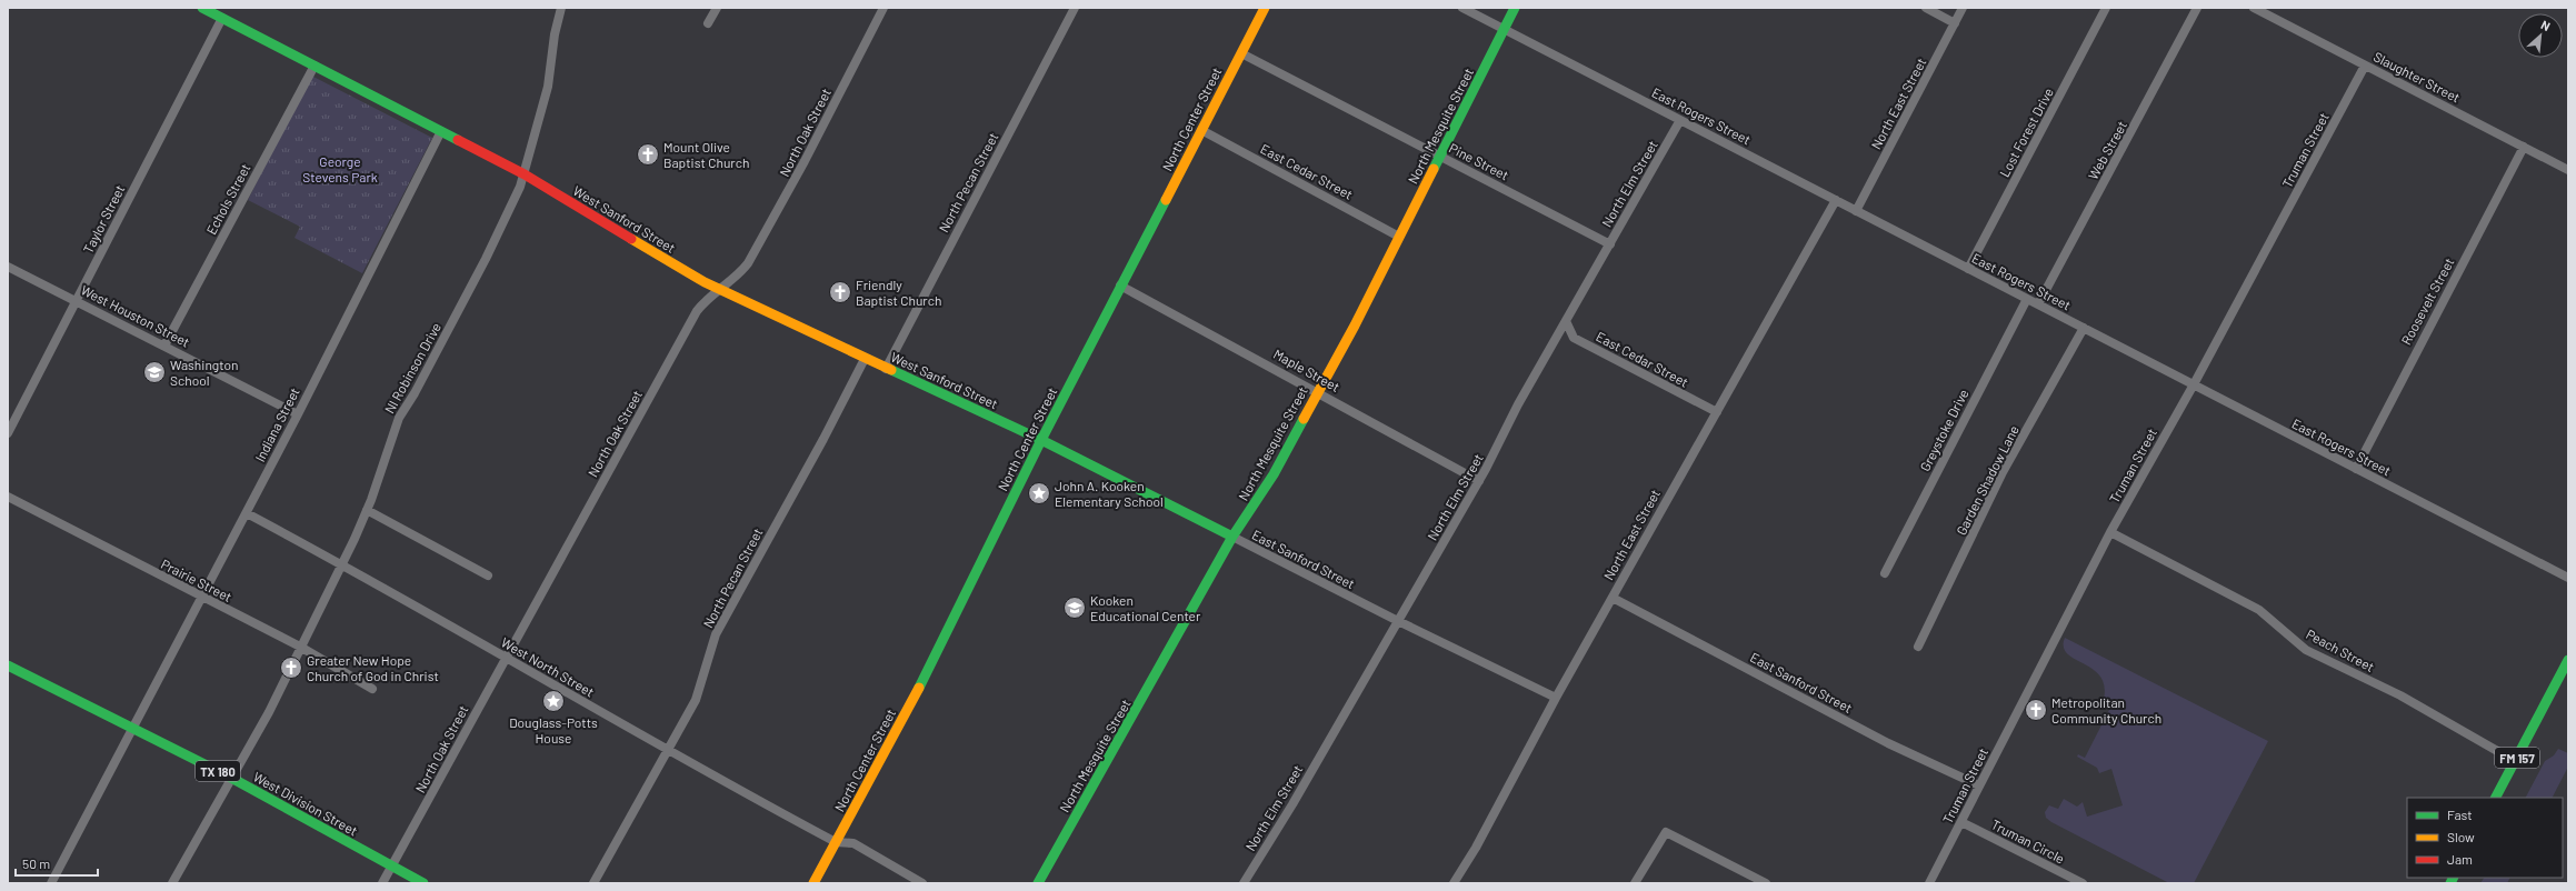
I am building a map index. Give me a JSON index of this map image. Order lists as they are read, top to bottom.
{
  "streets": {
    "main road": [
      "North Center Street",
      "North Mesquite Street",
      "West Sanford Street",
      "East Sanford Street",
      "FM 157",
      "TX 180",
      "West Division Street"
    ],
    "street": [
      "Slaughter Street",
      "North East Street",
      "East Rogers Street",
      "North Oak Street",
      "Lost Forest Drive",
      "Web Street",
      "Truman Street",
      "Pine Street",
      "East Cedar Street",
      "North Pecan Street",
      "North Elm Street",
      "Echols Street",
      "Taylor Street",
      "Roosevelt Street",
      "West Houston Street",
      "Nl Robinson Drive",
      "Maple Street",
      "Indiana Street",
      "Greystoke Drive",
      "Garden Shadow Lane",
      "Prairie Street",
      "Peach Street",
      "West North Street",
      "Truman Circle"
    ]
  },
  "crossings": [
    ["Slaughter Street", "Truman Street"],
    ["Slaughter Street", "Roosevelt Street"],
    ["North East Street", "East Rogers Street"],
    ["North East Street", "East Cedar Street"],
    ["North East Street", "East Sanford Street"],
    ["East Rogers Street", "North Mesquite Street"],
    ["East Rogers Street", "Lost Forest Drive"],
    ["East Rogers Street", "Web Street"],
    ["East Rogers Street", "Truman Street"],
    ["East Rogers Street", "North Elm Street"],
    ["East Rogers Street", "Roosevelt Street"],
    ["East Rogers Street", "Greystoke Drive"],
    ["East Rogers Street", "Garden Shadow Lane"],
    ["North Center Street", "Pine Street"],
    ["North Center Street", "East Cedar Street"],
    ["North Center Street", "West Sanford Street"],
    ["North Center Street", "Maple Street"],
    ["North Center Street", "East Sanford Street"],
    ["North Center Street", "West North Street"],
    ["North Mesquite Street", "Pine Street"],
    ["North Mesquite Street", "East Cedar Street"],
    ["North Mesquite Street", "Maple Street"],
    ["North Mesquite Street", "East Sanford Street"],
    ["North Oak Street", "West Sanford Street"],
    ["North Oak Street", "West North Street"],
    ["North Oak Street", "West Division Street"],
    ["Truman Street", "East Sanford Street"],
    ["Truman Street", "Peach Street"],
    ["Truman Street", "Truman Circle"],
    ["Pine Street", "North Elm Street"],
    ["East Cedar Street", "North Elm Street"],
    ["North Pecan Street", "West Sanford Street"],
    ["North Pecan Street", "West North Street"],
    ["North Elm Street", "Maple Street"],
    ["North Elm Street", "East Sanford Street"],
    ["Echols Street", "West Sanford Street"],
    ["Echols Street", "West Houston Street"],
    ["Taylor Street", "West Sanford Street"],
    ["Taylor Street", "West Houston Street"],
    ["West Sanford Street", "Nl Robinson Drive"],
    ["West Sanford Street", "Indiana Street"],
    ["West Sanford Street", "East Sanford Street"],
    ["West Houston Street", "Indiana Street"],
    ["Nl Robinson Drive", "Prairie Street"],
    ["Nl Robinson Drive", "West North Street"],
    ["Nl Robinson Drive", "West Division Street"],
    ["Indiana Street", "Prairie Street"],
    ["Indiana Street", "West North Street"],
    ["Indiana Street", "West Division Street"],
    ["Peach Street", "FM 157"]
  ],
  "parks": ["George Stevens Park"],
  "places": {
    "church": [
      "Mount Olive Baptist Church",
      "Friendly Baptist Church",
      "Greater New Hope Church of God in Christ",
      "Metropolitan Community Church"
    ],
    "school or university": ["Washington School", "Kooken Educational Center"],
    "place": ["John A. Kooken Elementary School", "Douglass-Potts House"]
  },
  "legend": ["Fast", "Slow", "Jam"],
  "scale_bar": "50 m",
  "north": "top right"
}
